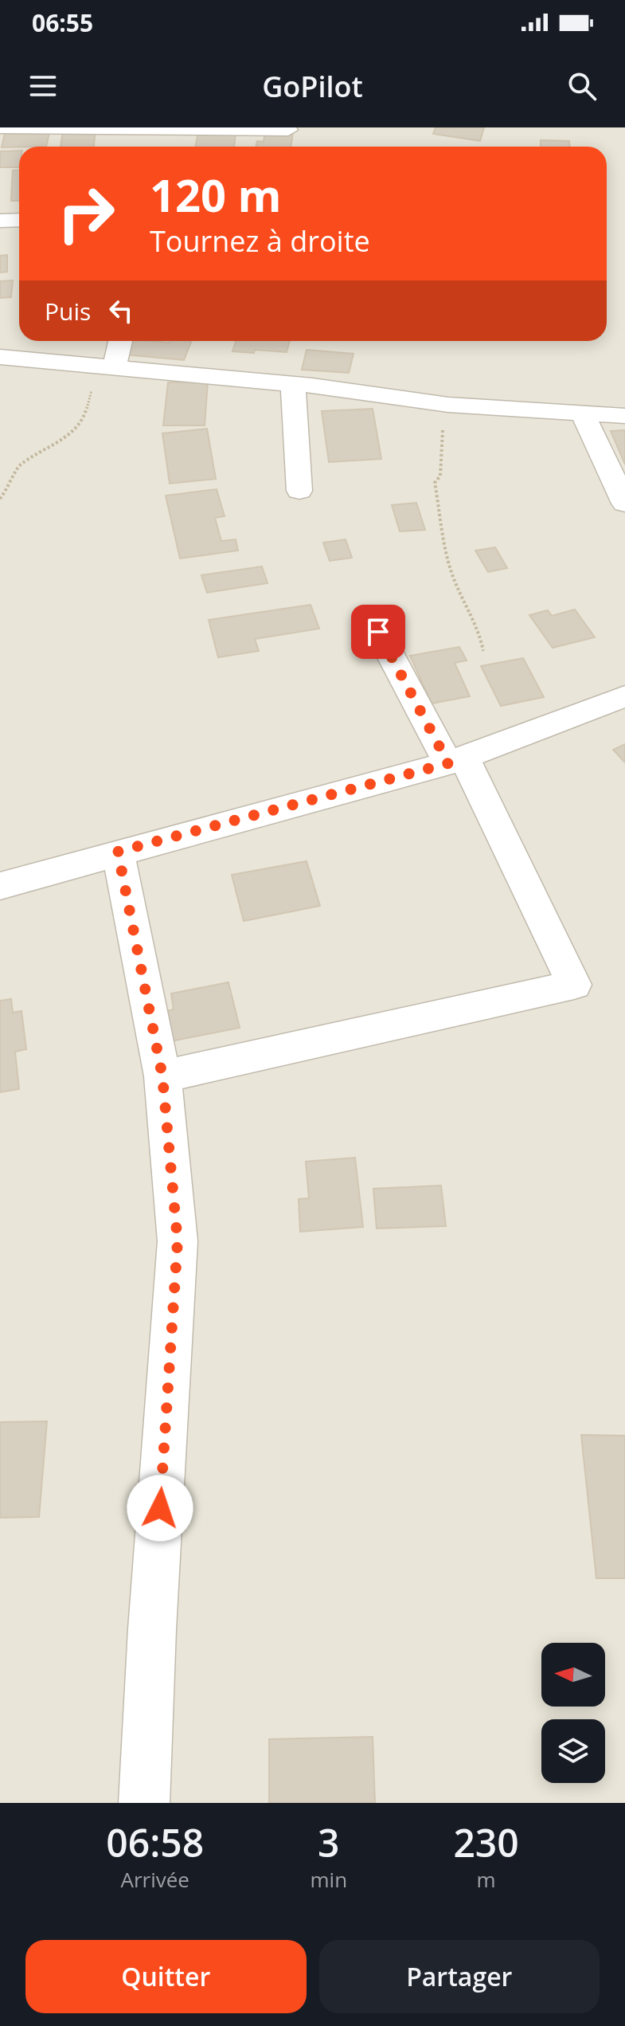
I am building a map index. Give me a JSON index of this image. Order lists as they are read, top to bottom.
{
  "north": "left",
  "page": {
    "status": "06:55",
    "header": "GoPilot",
    "turn": ["120 m", "Tournez à droite"],
    "then": "Puis",
    "eta": [
      "06:58",
      "Arrivée",
      "3",
      "min",
      "230",
      "m"
    ],
    "buttons": ["Quitter", "Partager"]
  }
}
